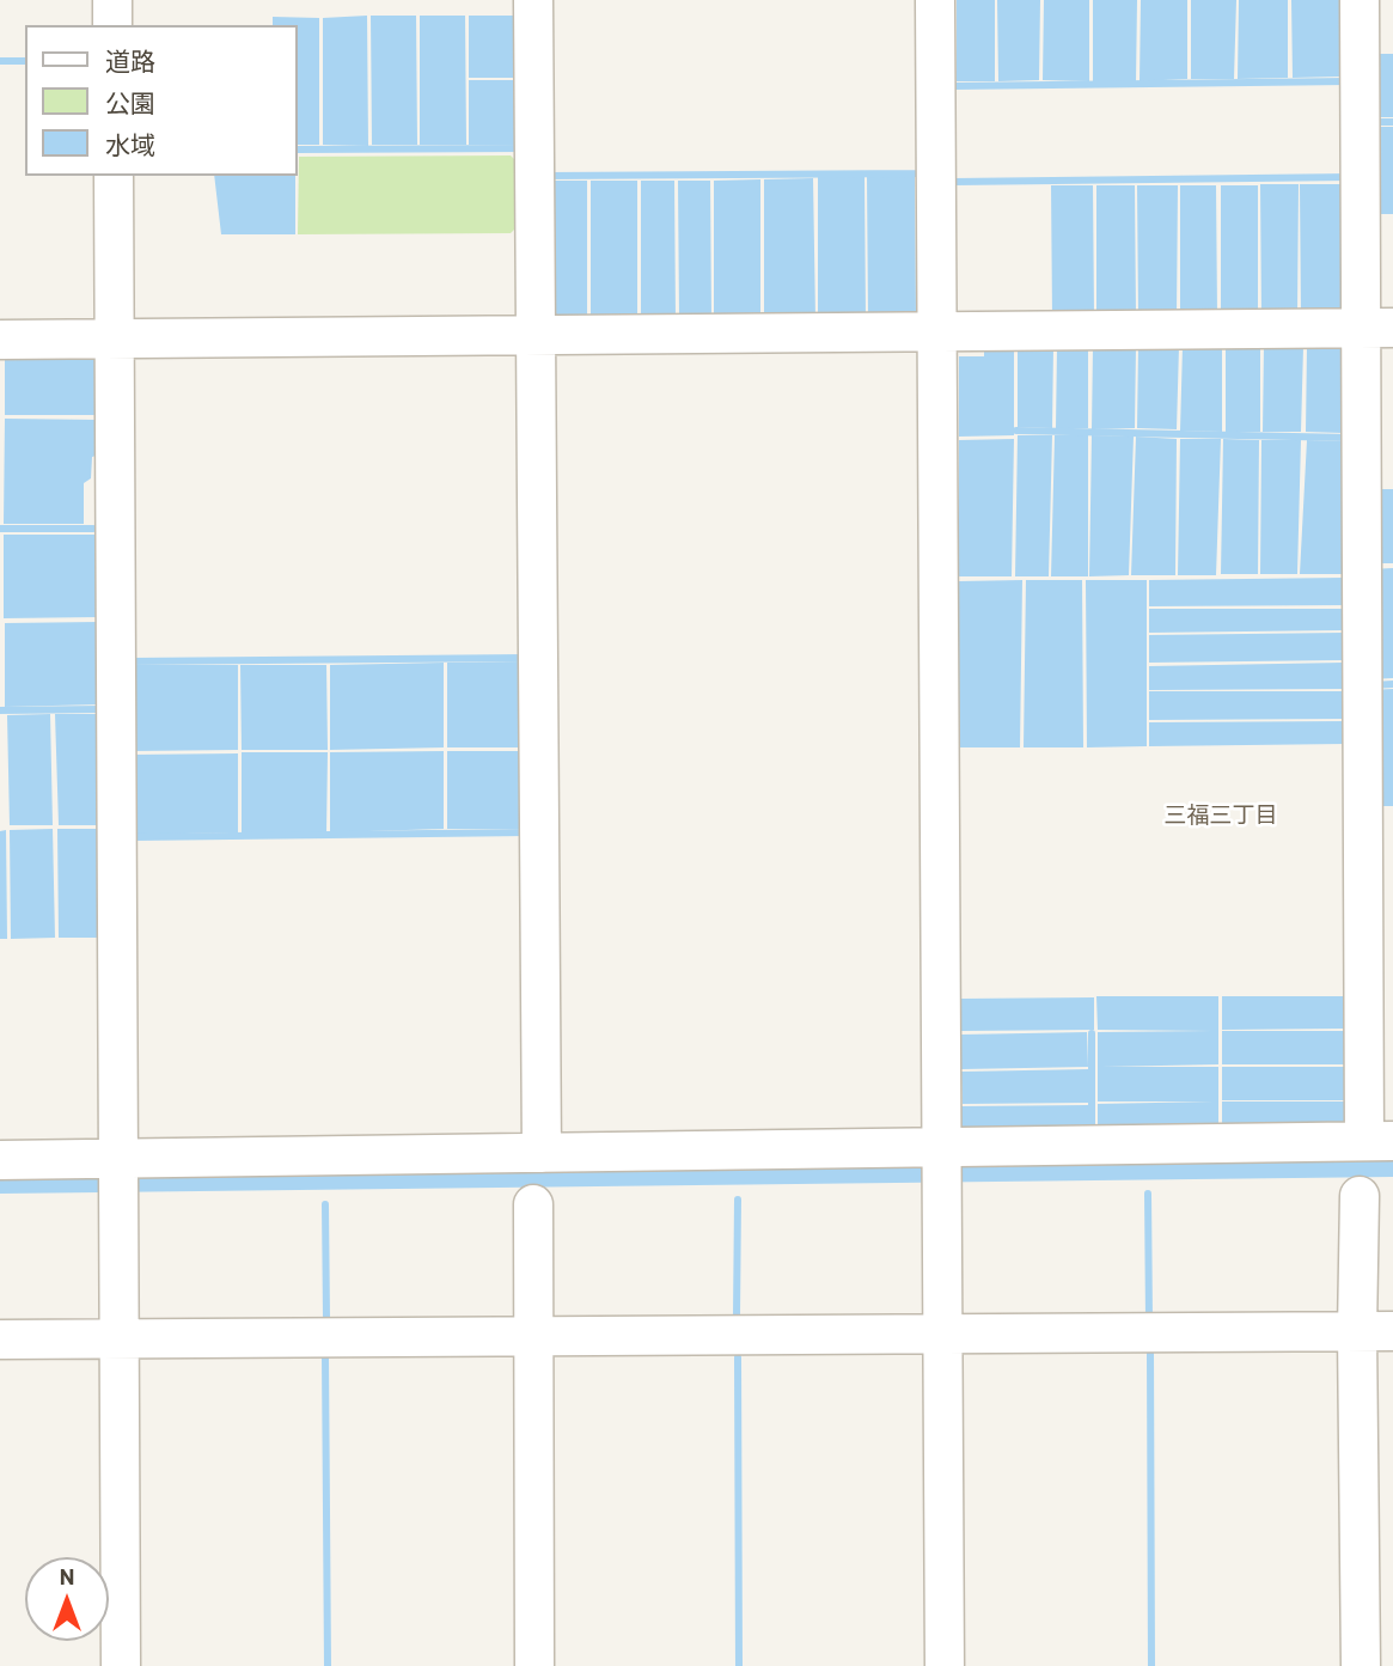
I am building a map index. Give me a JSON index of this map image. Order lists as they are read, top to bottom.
{
  "districts": ["三福三丁目"],
  "legend": ["道路", "公園", "水域"],
  "north": "top"
}
